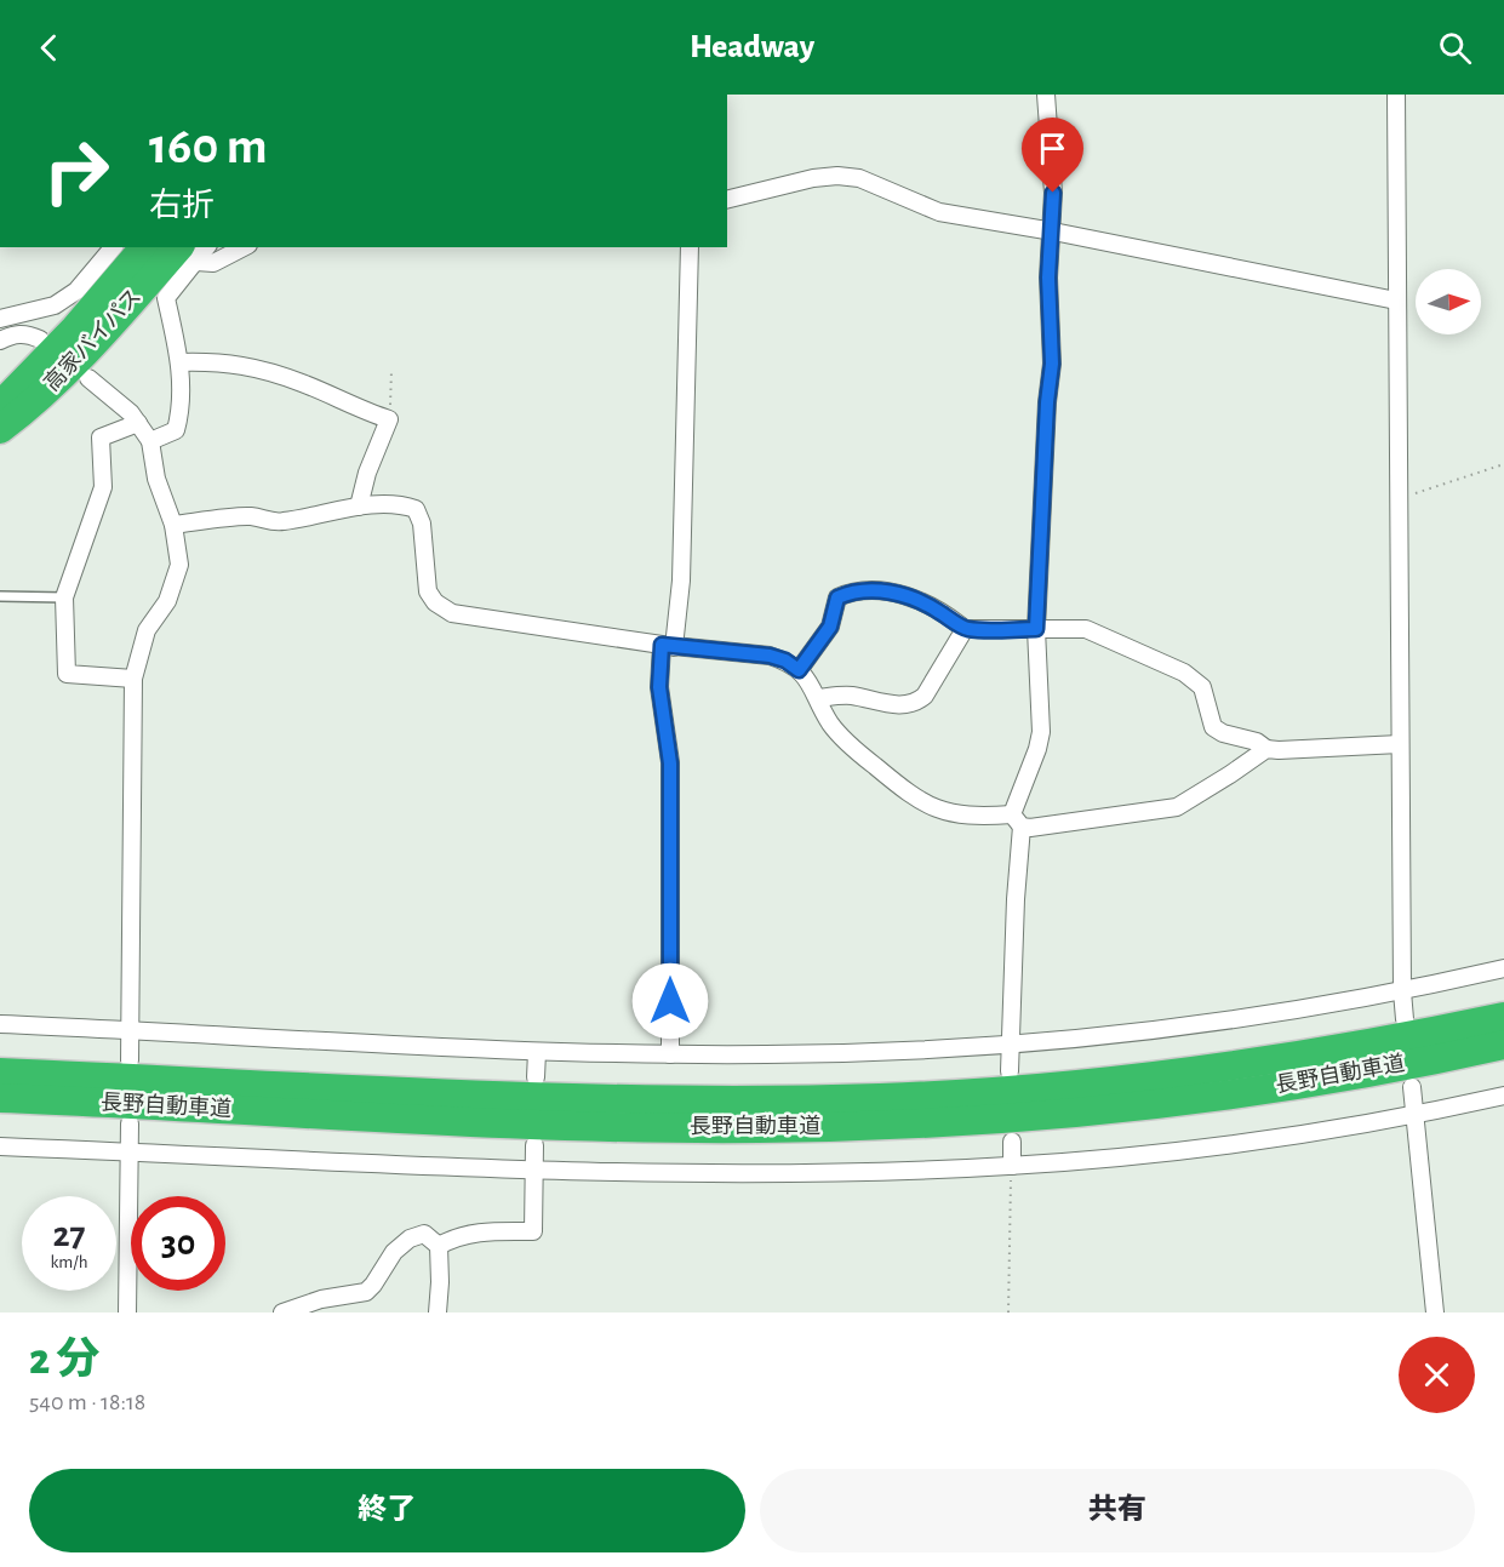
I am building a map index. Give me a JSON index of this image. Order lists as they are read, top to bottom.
{
  "streets": {
    "highway": ["高家バイパス", "長野自動車道"]
  },
  "north": "right",
  "page": {
    "header": "Headway",
    "turn": ["160 m", "右折"],
    "speed": "27 km/h",
    "limit": "30",
    "heading": ["2 分", "540 m · 18:18"],
    "buttons": ["終了", "共有"]
  }
}
